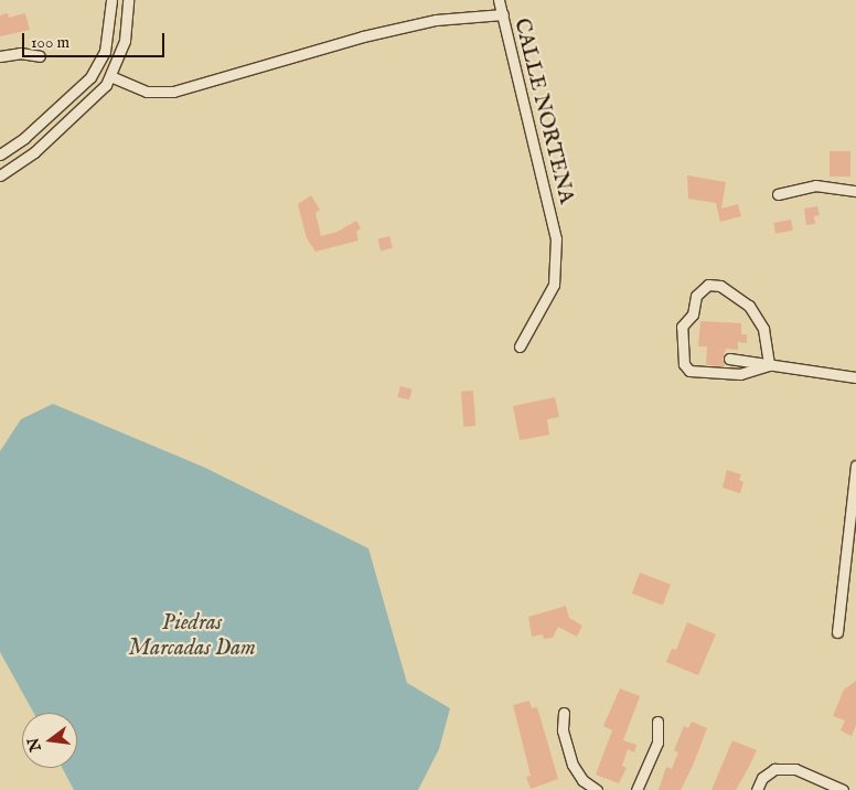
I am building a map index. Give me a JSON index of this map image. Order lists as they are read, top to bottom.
{
  "streets": {
    "street": ["CALLE NORTENA"]
  },
  "water": ["Piedras Marcadas Dam"],
  "scale_bar": "100 m",
  "north": "left"
}
